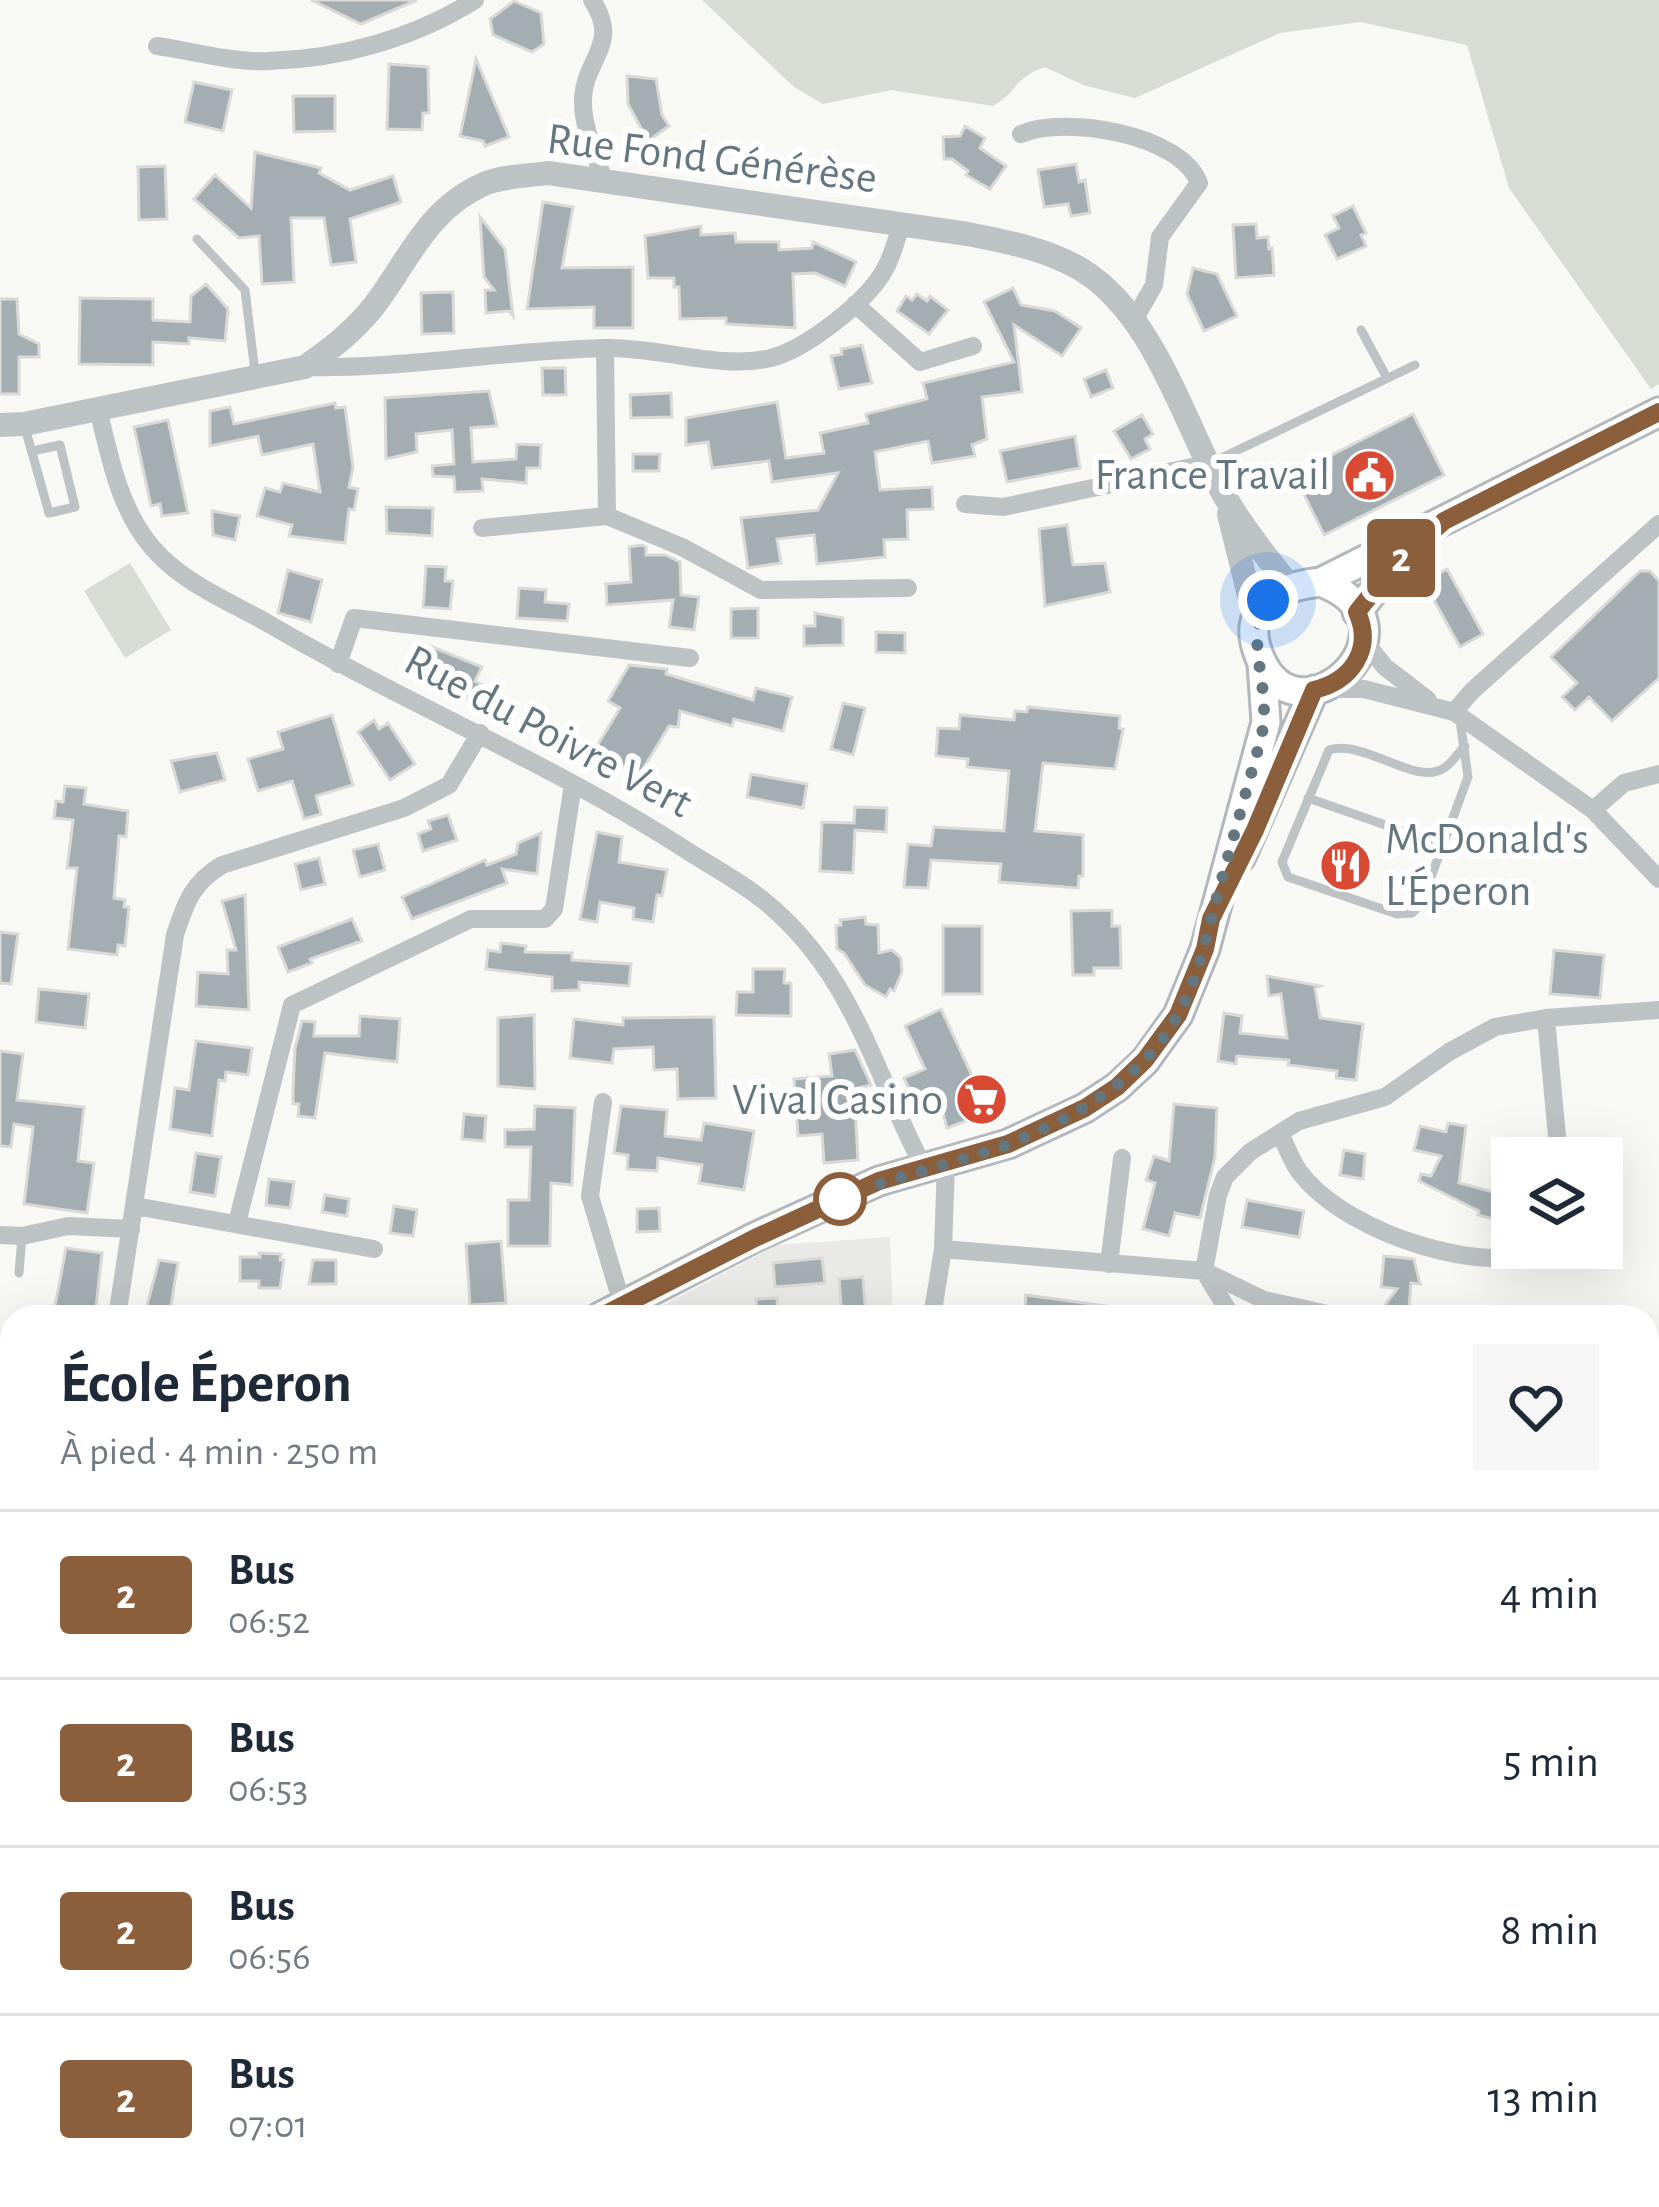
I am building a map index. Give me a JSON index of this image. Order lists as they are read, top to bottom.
{
  "streets": {
    "street": ["Rue Fond Générèse", "Rue du Poivre Vert"]
  },
  "crossings": [
    ["Rue Fond Générèse", "Rue du Poivre Vert"]
  ],
  "places": {
    "public building": ["France Travail"],
    "restaurant": ["McDonald's L'Éperon"],
    "supermarket": ["Vival Casino"]
  },
  "lines": ["bus line 2"],
  "page": {
    "on_map": "2",
    "heading": ["École Éperon", "À pied · 4 min · 250 m"],
    "list": [
      {
        "mark": "2",
        "name": "Bus",
        "note": "06:52",
        "value": "4 min"
      },
      {
        "mark": "2",
        "name": "Bus",
        "note": "06:53",
        "value": "5 min"
      },
      {
        "mark": "2",
        "name": "Bus",
        "note": "06:56",
        "value": "8 min"
      },
      {
        "mark": "2",
        "name": "Bus",
        "note": "07:01",
        "value": "13 min"
      }
    ]
  }
}
